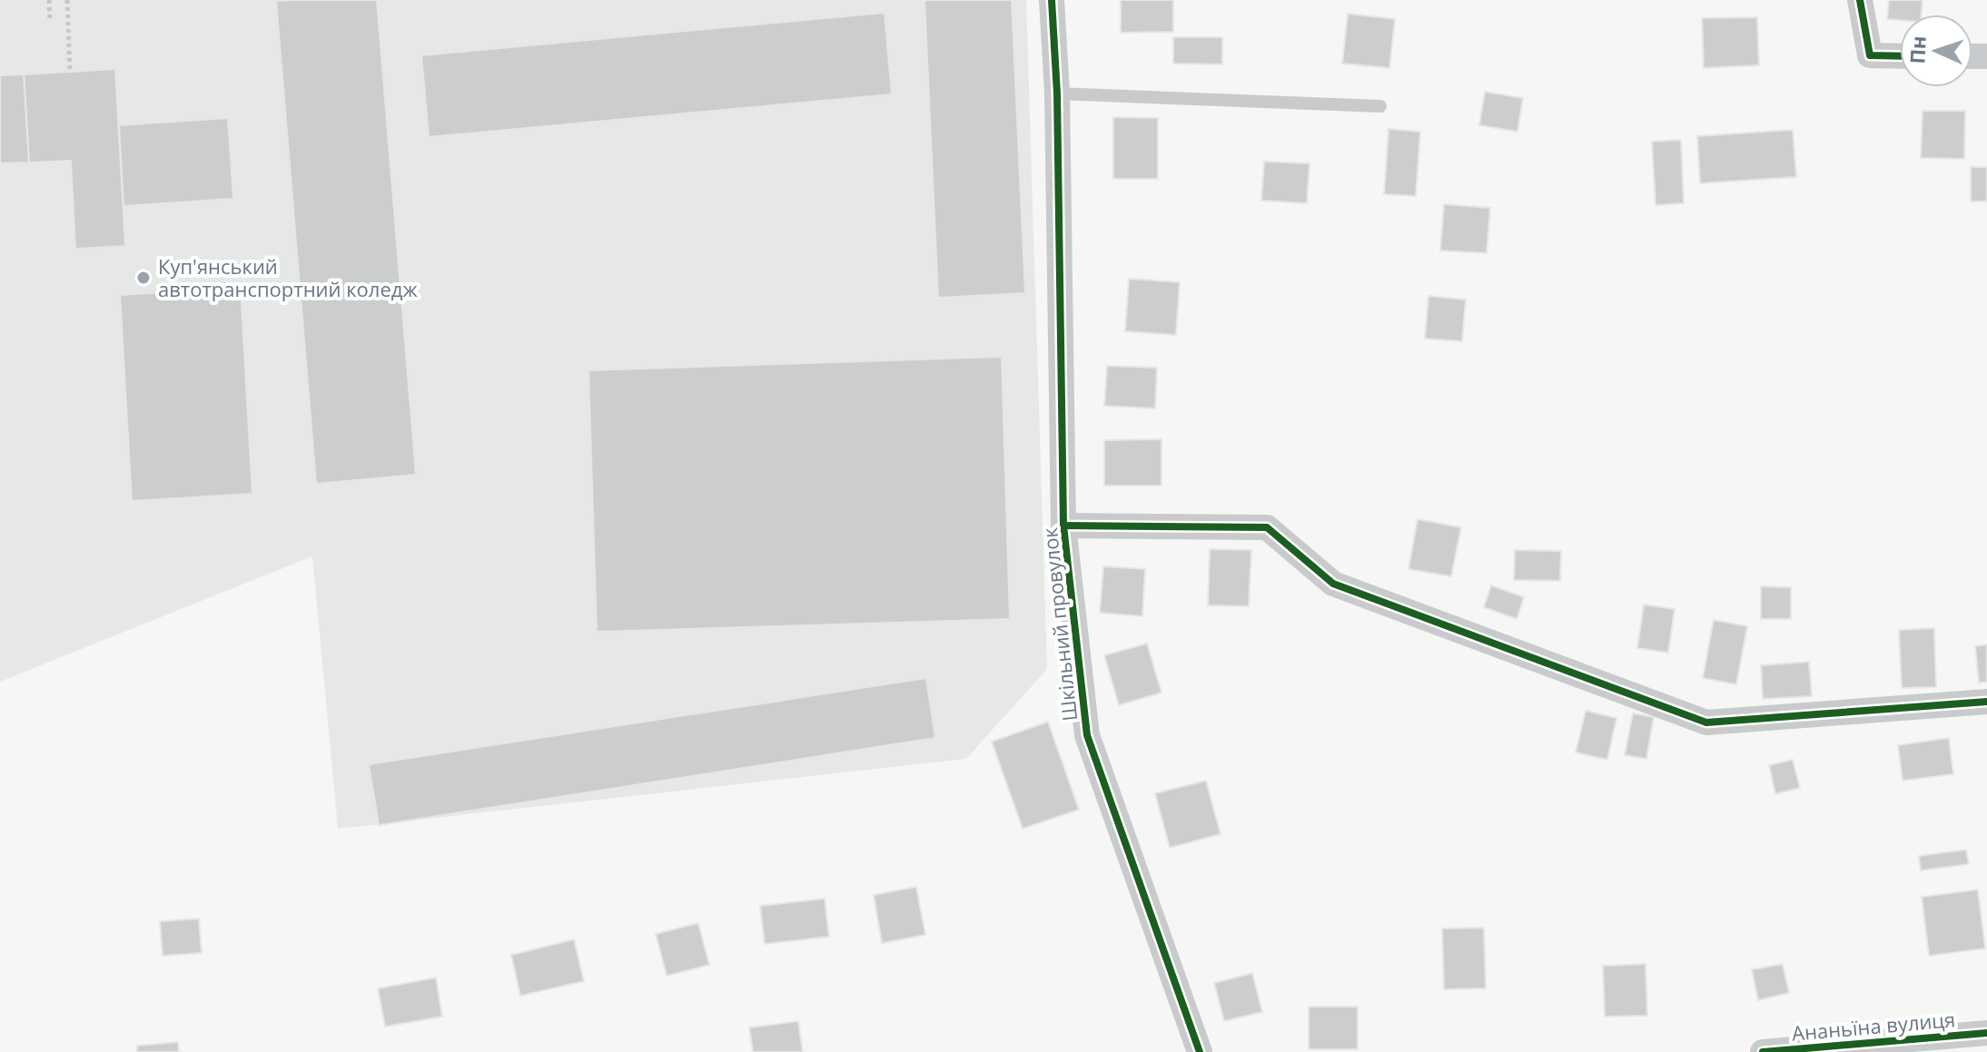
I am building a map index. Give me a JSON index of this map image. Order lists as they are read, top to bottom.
{
  "streets": {
    "street": ["Шкільний провулок", "Ананьїна вулиця"]
  },
  "places": ["Куп'янський автотранспортний коледж"],
  "north": "left"
}
